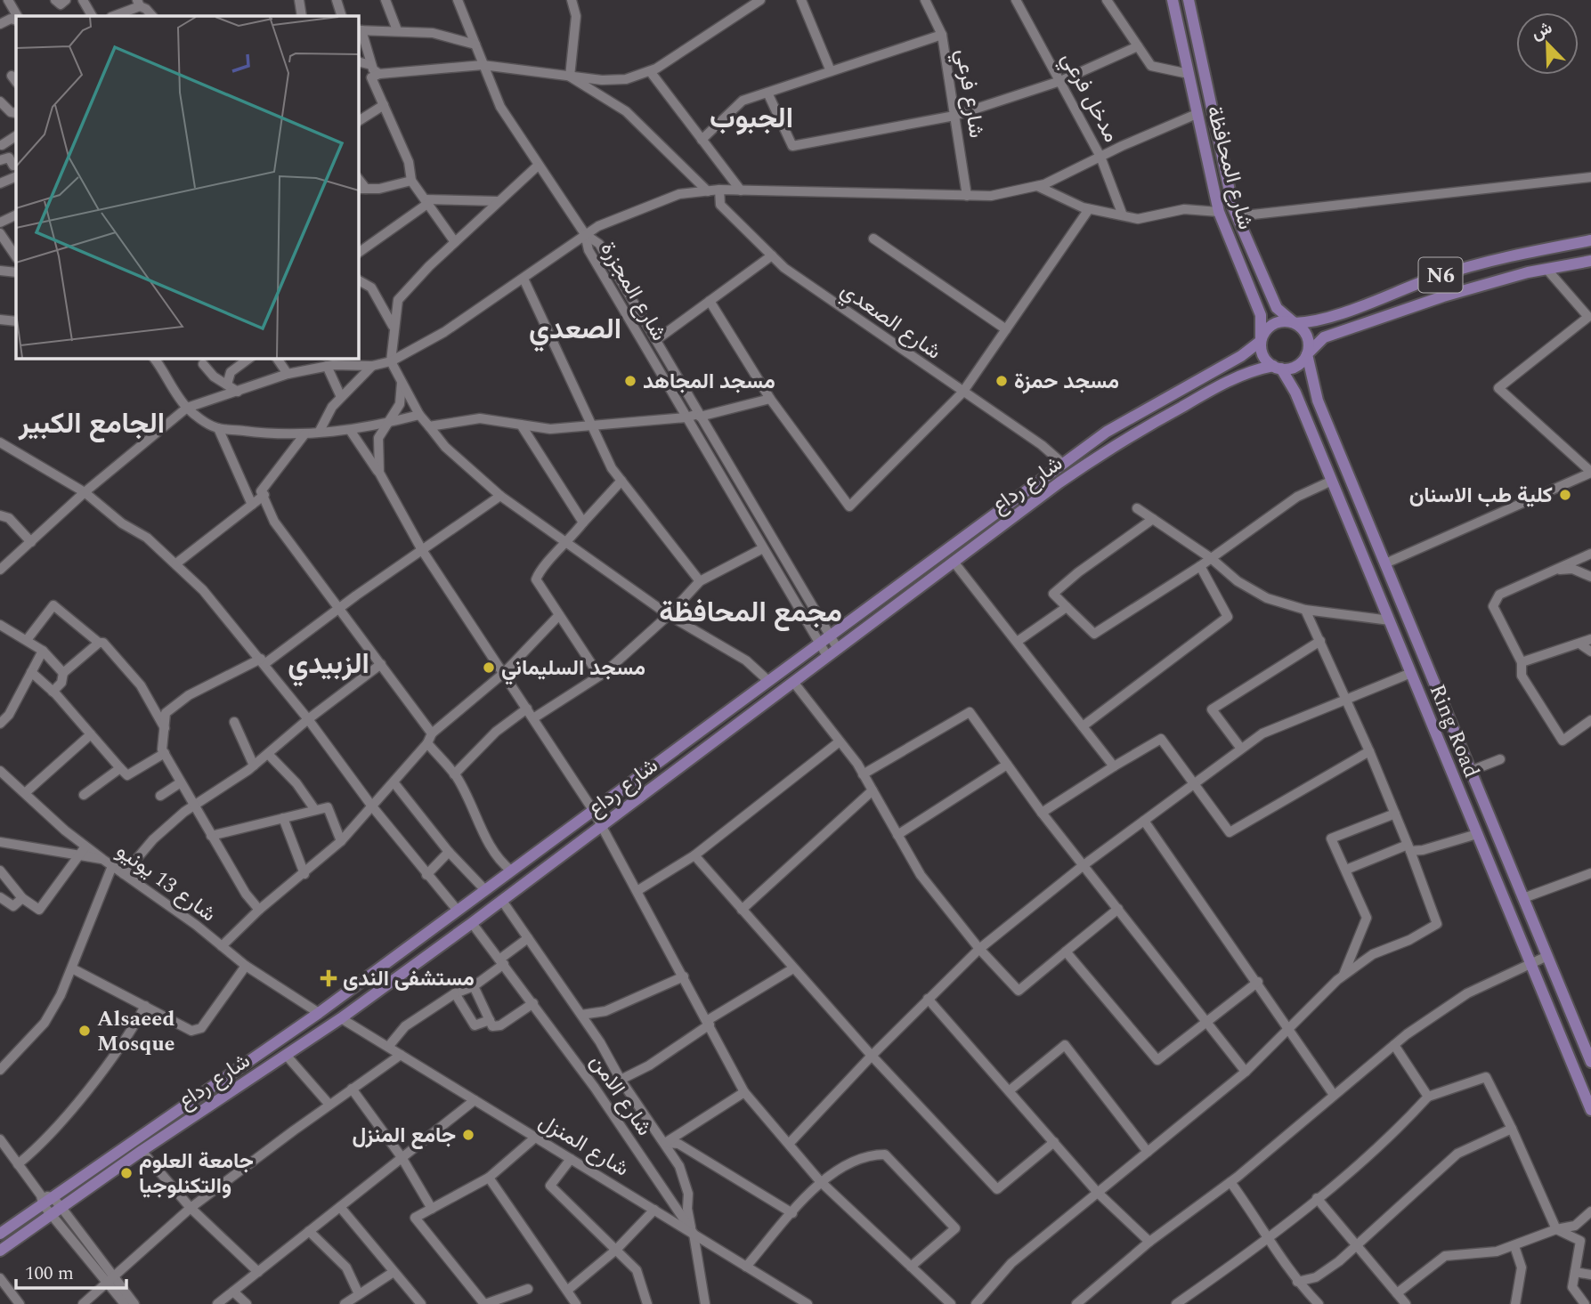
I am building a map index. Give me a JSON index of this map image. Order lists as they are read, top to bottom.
{
  "streets": {
    "main road": [
      "شارع المحافظة",
      "N6",
      "شارع رداع",
      "Ring Road"
    ],
    "street": [
      "شارع فرعي",
      "مدخل فرعي",
      "شارع المجزرة",
      "شارع الصعدي",
      "شارع 13 يونيو",
      "شارع الامن",
      "شارع المنزل"
    ]
  },
  "crossings": [
    ["شارع المحافظة", "N6"],
    ["شارع المحافظة", "شارع رداع"],
    ["شارع المحافظة", "Ring Road"],
    ["N6", "شارع رداع"],
    ["N6", "Ring Road"],
    ["شارع المجزرة", "شارع رداع"],
    ["شارع الصعدي", "شارع رداع"],
    ["شارع رداع", "Ring Road"],
    ["شارع رداع", "شارع 13 يونيو"],
    ["شارع رداع", "شارع الامن"],
    ["شارع رداع", "شارع المنزل"],
    ["شارع الامن", "شارع المنزل"]
  ],
  "districts": [
    "الجبوب",
    "الصعدي",
    "الجامع الكبير",
    "مجمع المحافظة",
    "الزبيدي"
  ],
  "places": {
    "other": [
      "مسجد المجاهد",
      "مسجد حمزة",
      "كلية طب الاسنان",
      "مسجد السليماني",
      "Alsaeed Mosque",
      "جامع المنزل",
      "جامعة العلوم والتكنلوجيا"
    ],
    "health": ["مستشفى الندى"]
  },
  "scale_bar": "100 m",
  "north": "top left"
}
